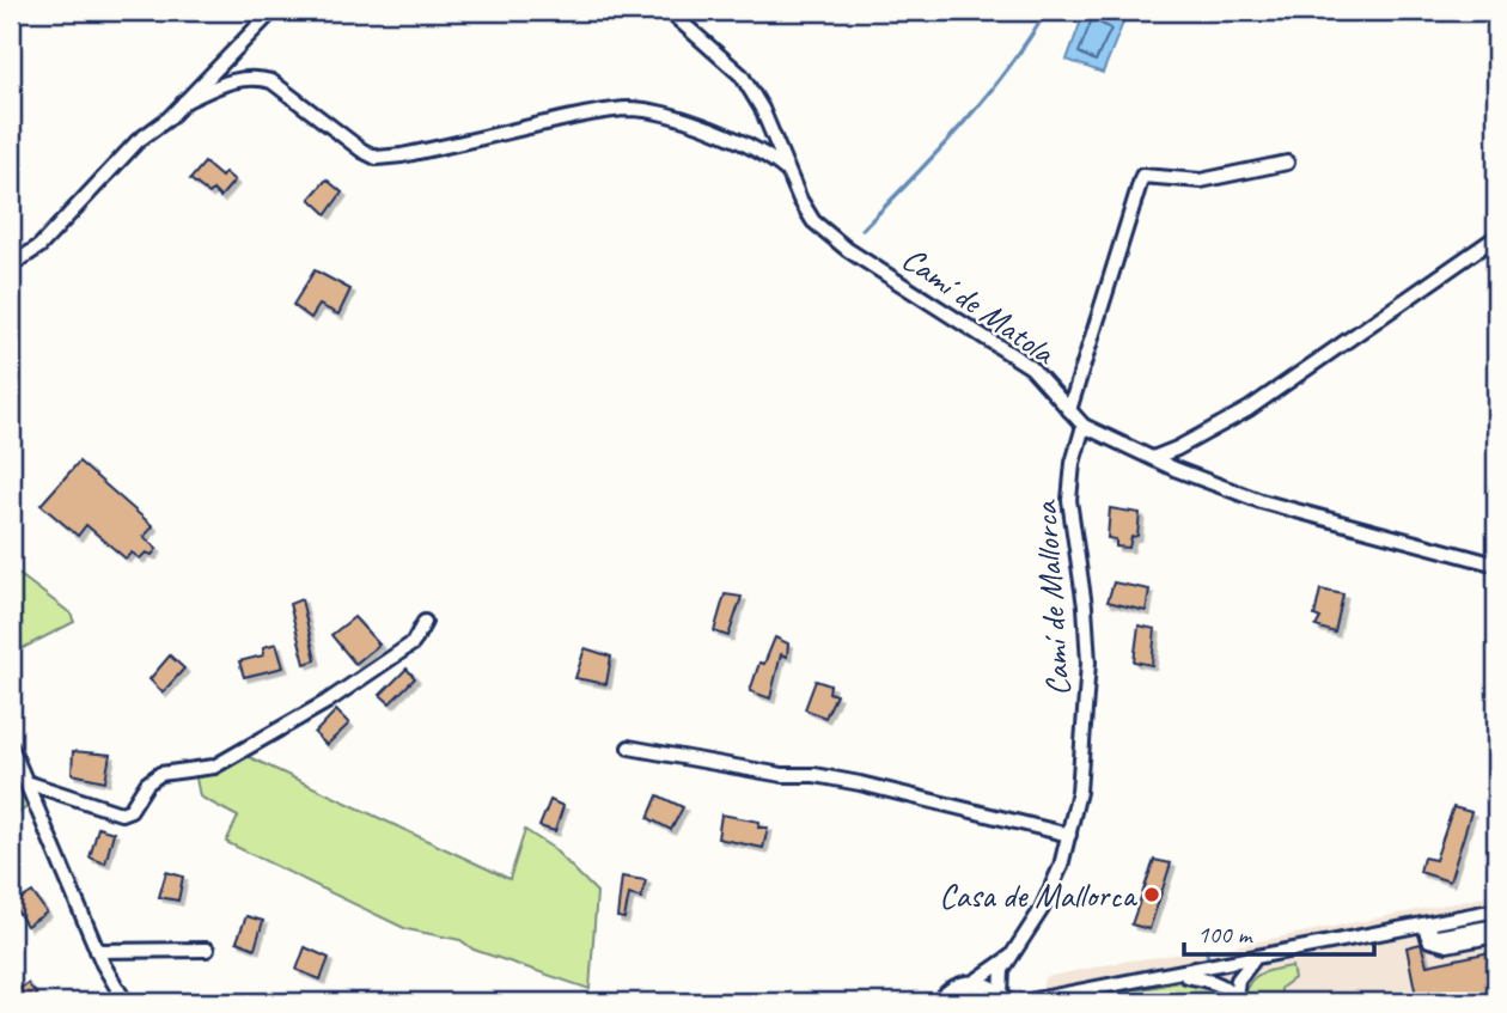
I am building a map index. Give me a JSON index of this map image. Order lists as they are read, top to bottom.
{
  "streets": {
    "street": ["Camí de Matola", "Camí de Mallorca"]
  },
  "crossings": [
    ["Camí de Matola", "Camí de Mallorca"]
  ],
  "places": ["Casa de Mallorca"],
  "scale_bar": "100 m"
}
